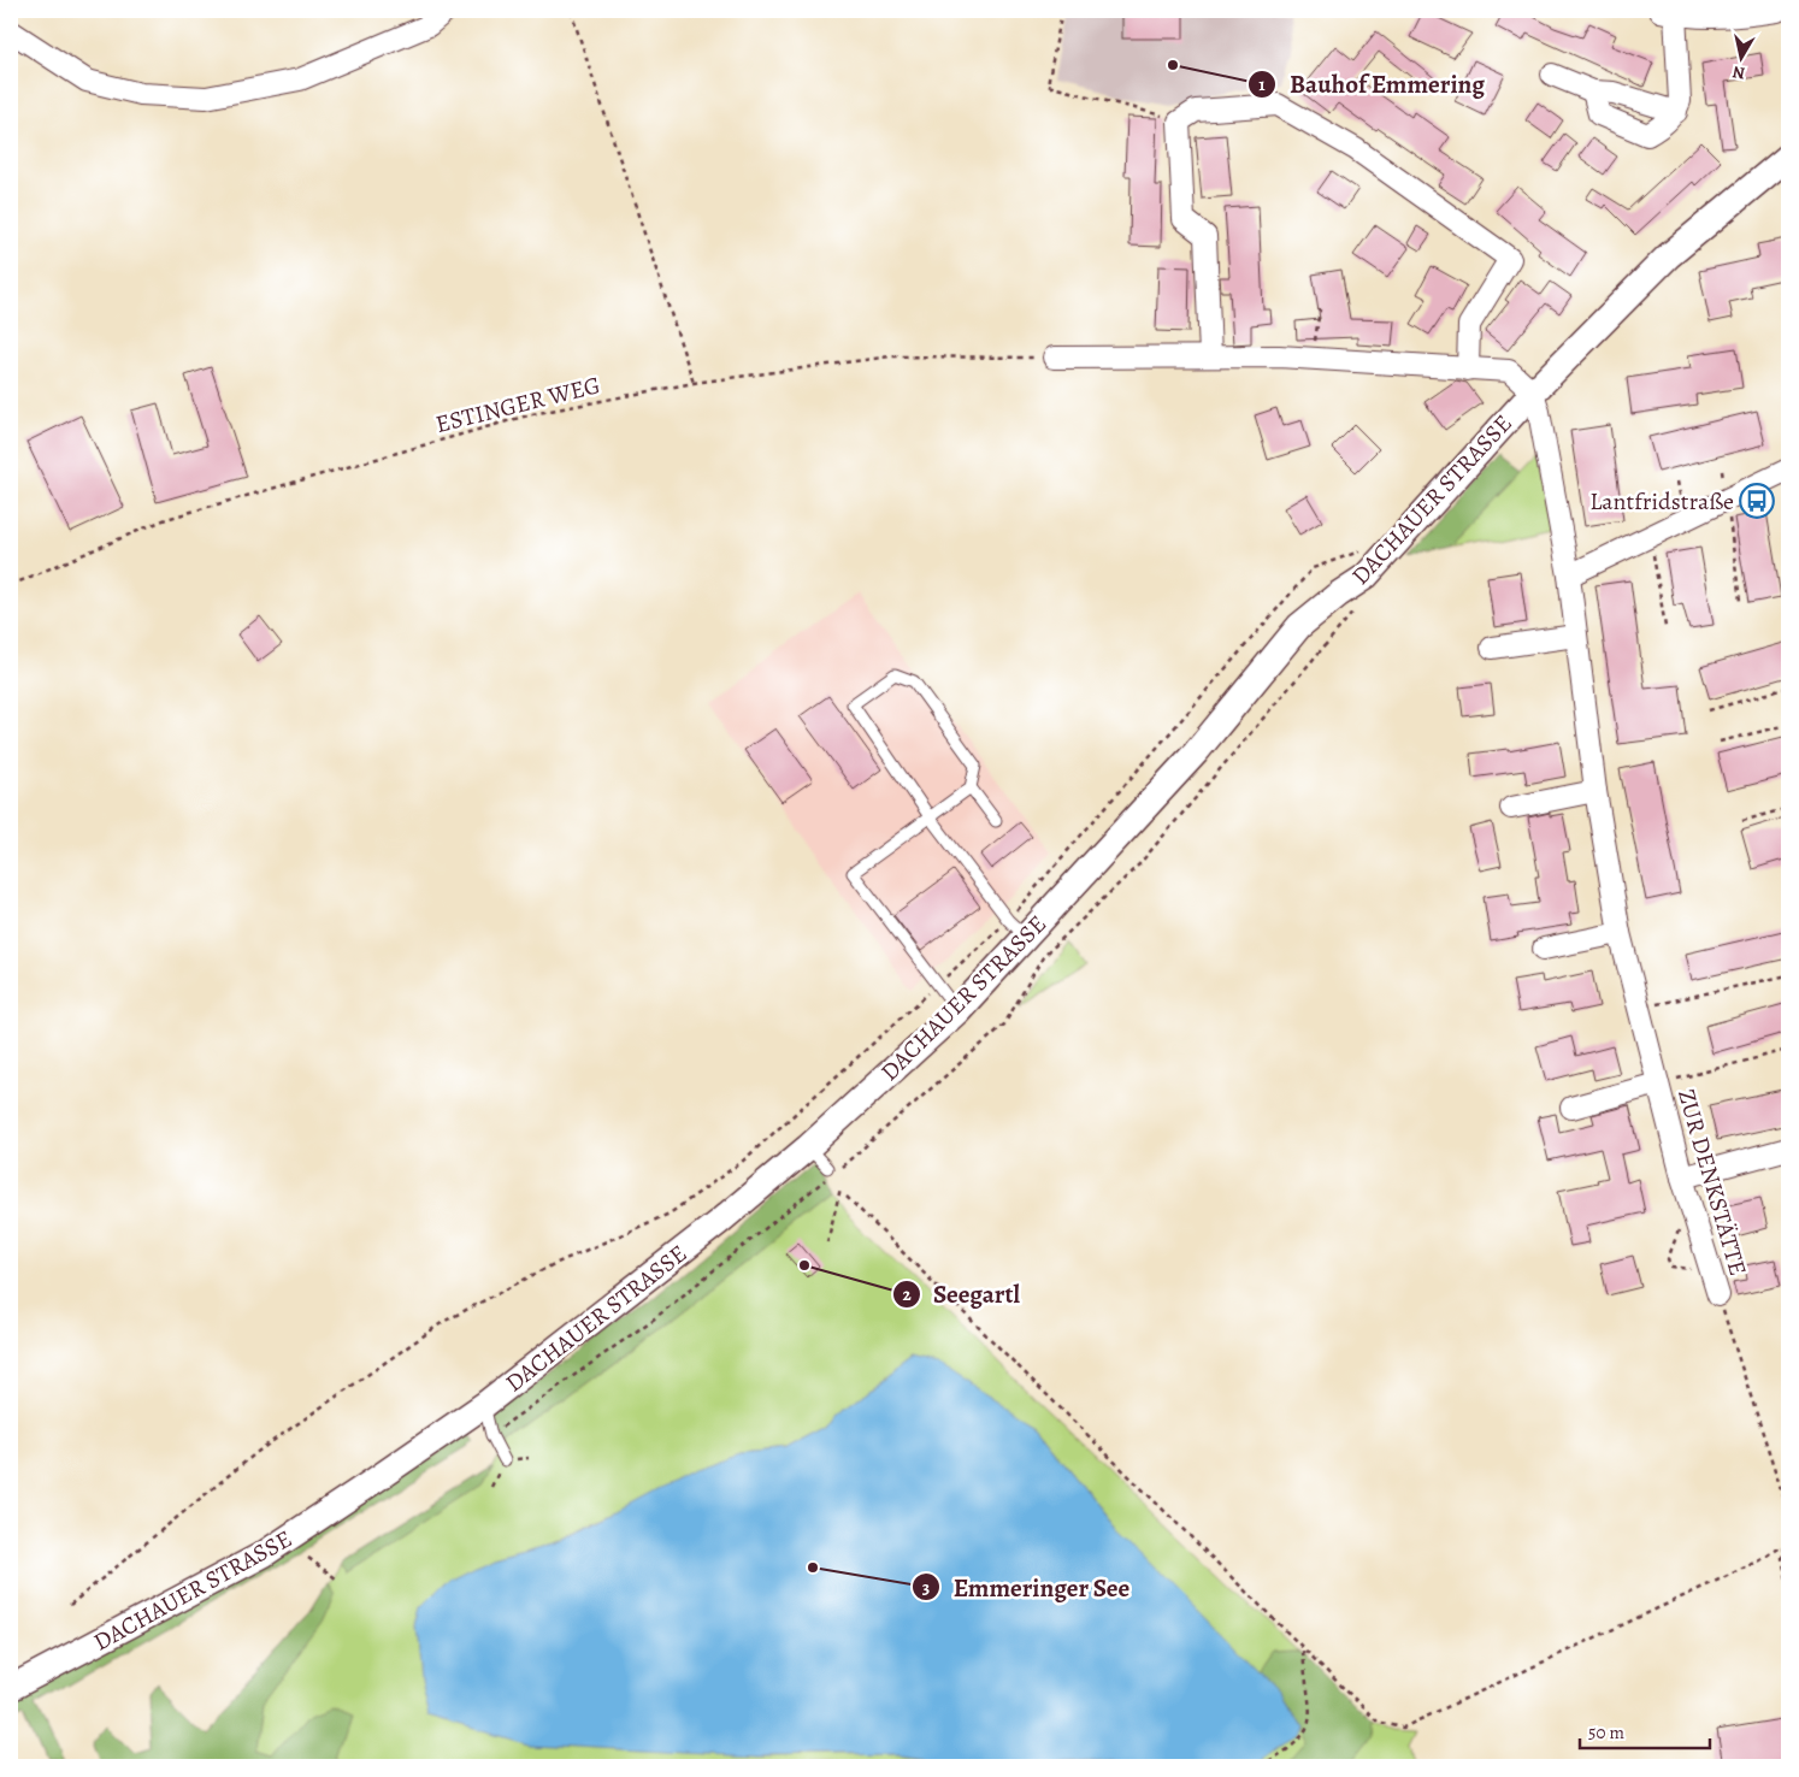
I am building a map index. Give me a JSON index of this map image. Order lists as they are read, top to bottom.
{
  "streets": {
    "street": ["DACHAUER STRASSE", "ZUR DENKSTÄTTE"],
    "path": ["ESTINGER WEG"]
  },
  "crossings": [
    ["DACHAUER STRASSE", "ZUR DENKSTÄTTE"]
  ],
  "places": {
    "other": ["Bauhof Emmering", "Seegartl", "Emmeringer See"],
    "bus stop": ["Lantfridstraße"]
  },
  "scale_bar": "50 m",
  "north": "bottom"
}
